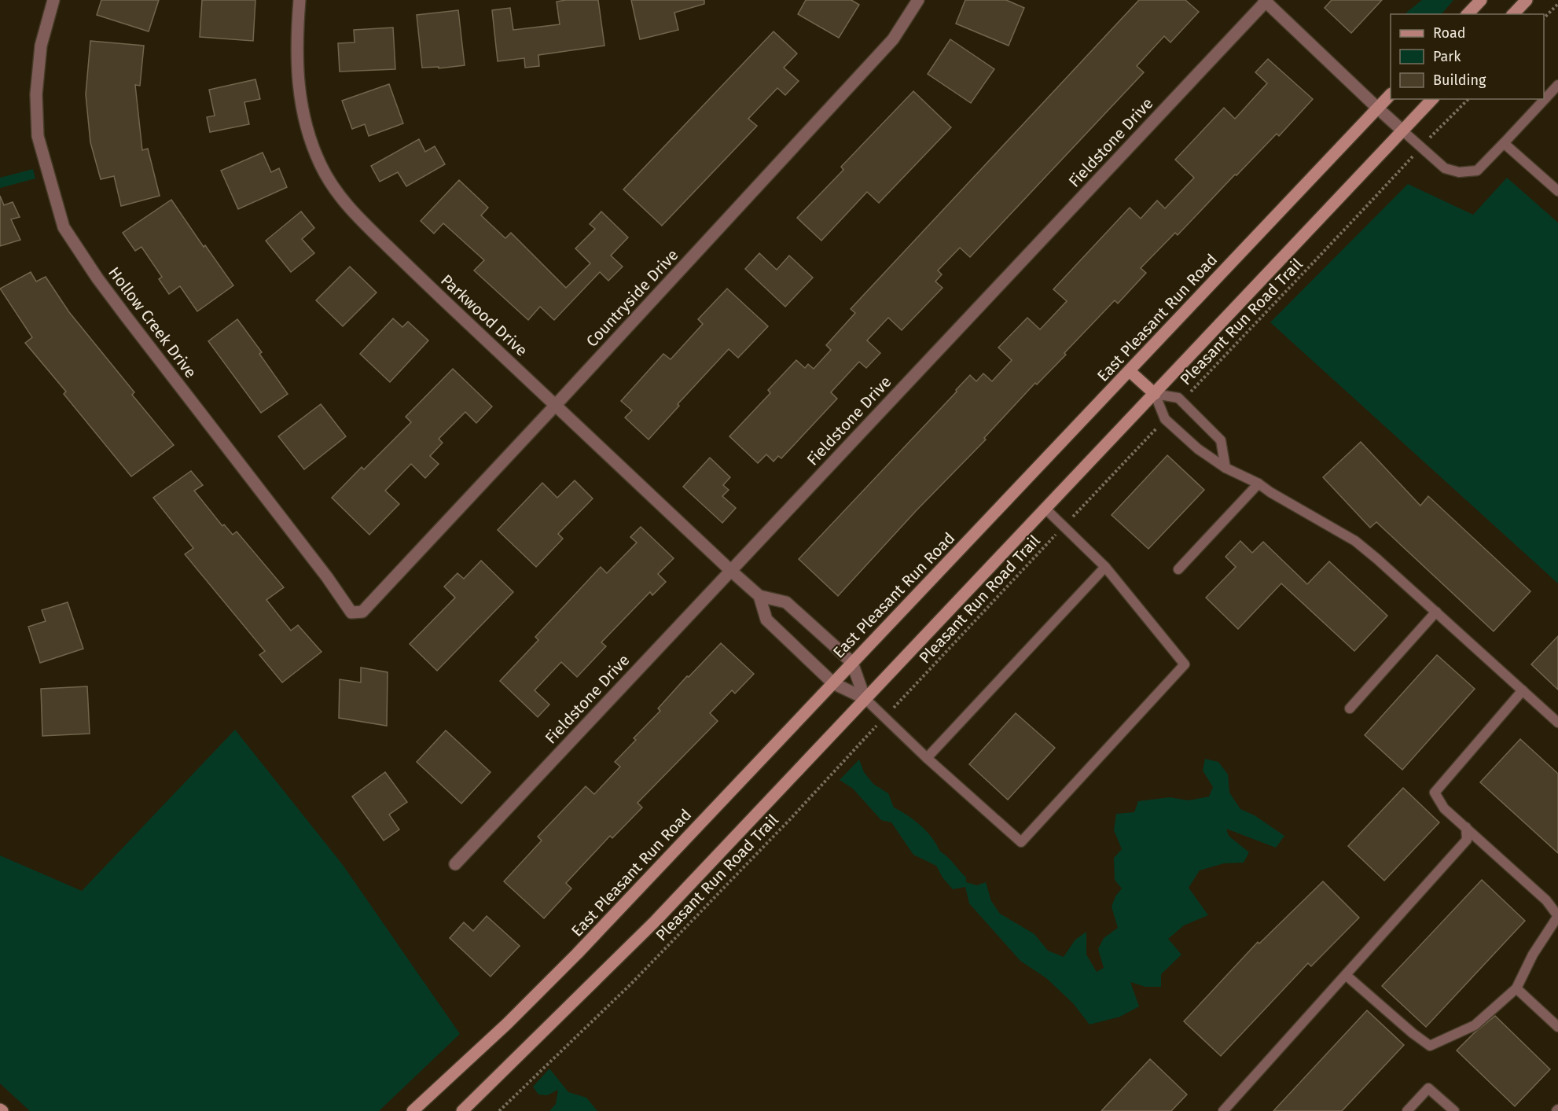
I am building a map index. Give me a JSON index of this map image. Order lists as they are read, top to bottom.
{
  "streets": {
    "main road": ["East Pleasant Run Road"],
    "street": [
      "Fieldstone Drive",
      "Countryside Drive",
      "Parkwood Drive",
      "Hollow Creek Drive"
    ],
    "path": ["Pleasant Run Road Trail"]
  },
  "crossings": [
    ["Fieldstone Drive", "Parkwood Drive"],
    ["Countryside Drive", "Parkwood Drive"],
    ["Countryside Drive", "Hollow Creek Drive"],
    ["Parkwood Drive", "East Pleasant Run Road"]
  ],
  "legend": ["Road", "Park", "Building"]
}
